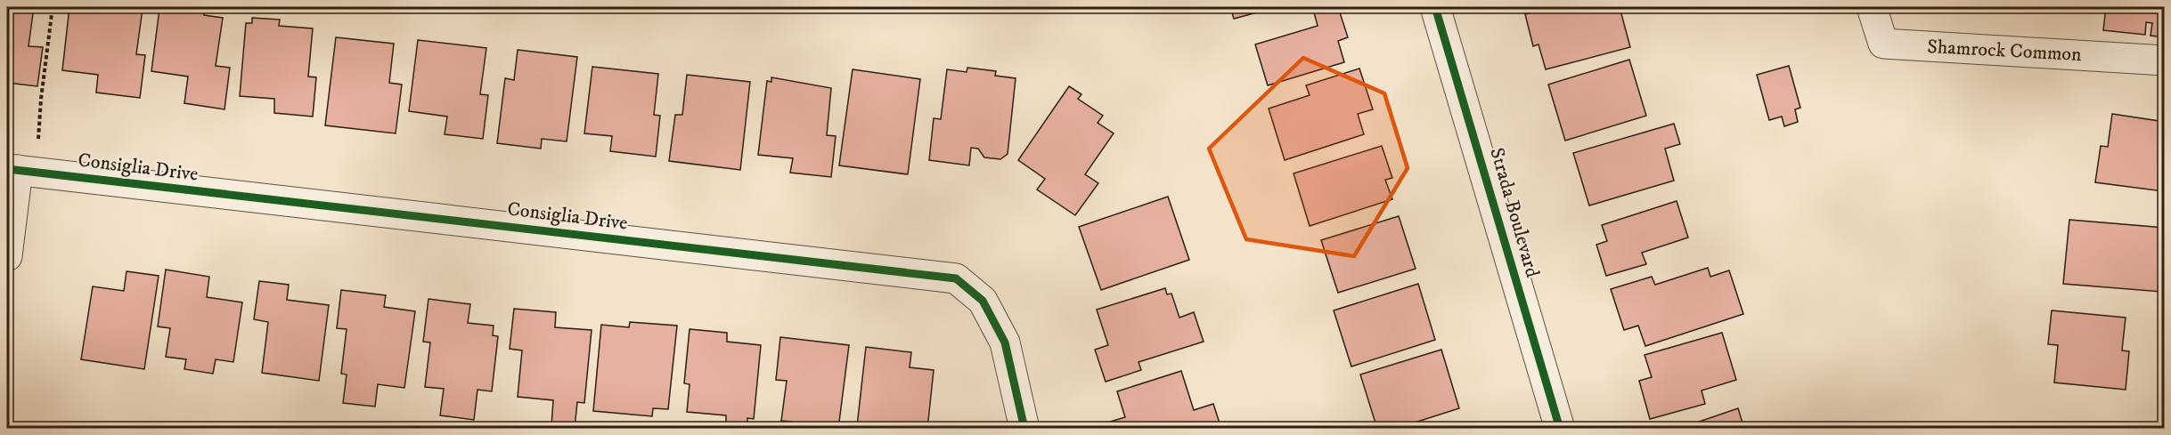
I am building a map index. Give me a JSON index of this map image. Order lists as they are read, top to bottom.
{
  "streets": {
    "street": ["Shamrock Common", "Consiglia Drive", "Strada Boulevard"]
  }
}
